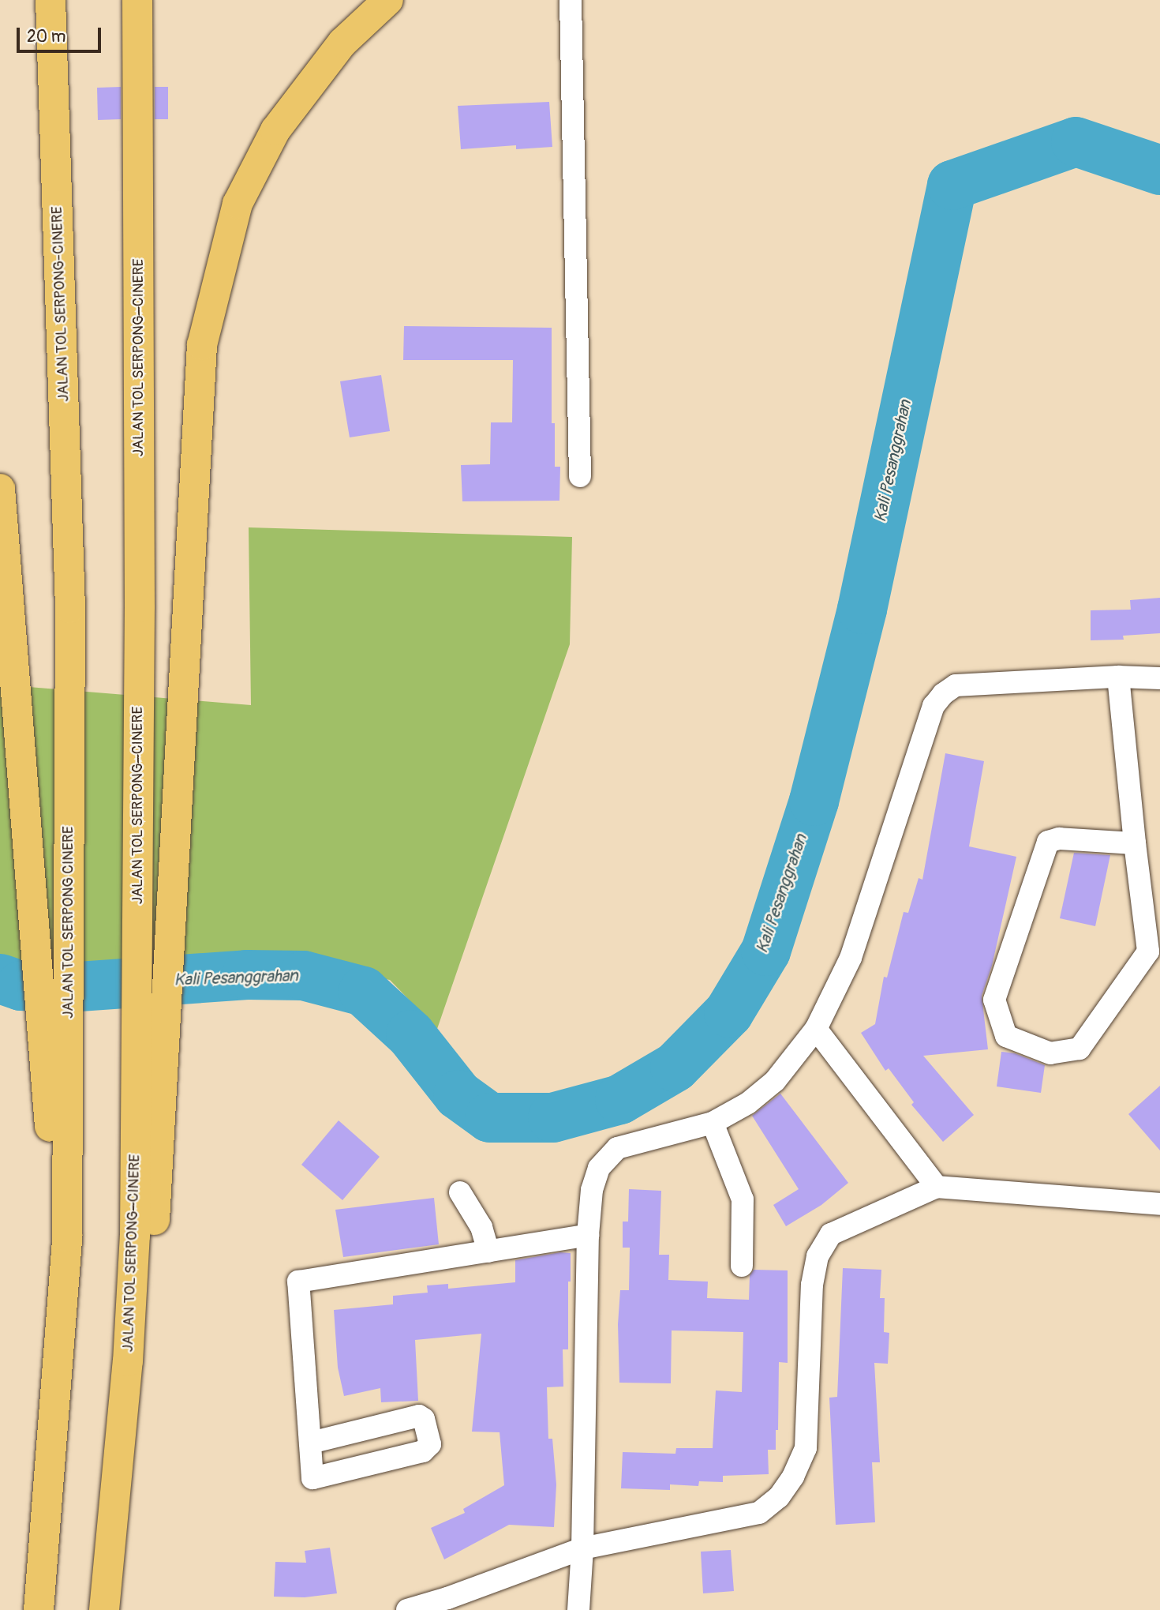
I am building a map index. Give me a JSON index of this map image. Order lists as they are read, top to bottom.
{
  "streets": {
    "highway": ["JALAN TOL SERPONG-CINERE", "JALAN TOL SERPONG–CINERE", "JALAN TOL SERPONG CINERE"]
  },
  "crossings": [
    ["JALAN TOL SERPONG-CINERE", "JALAN TOL SERPONG CINERE"]
  ],
  "water": ["Kali Pesanggrahan"],
  "scale_bar": "20 m"
}
